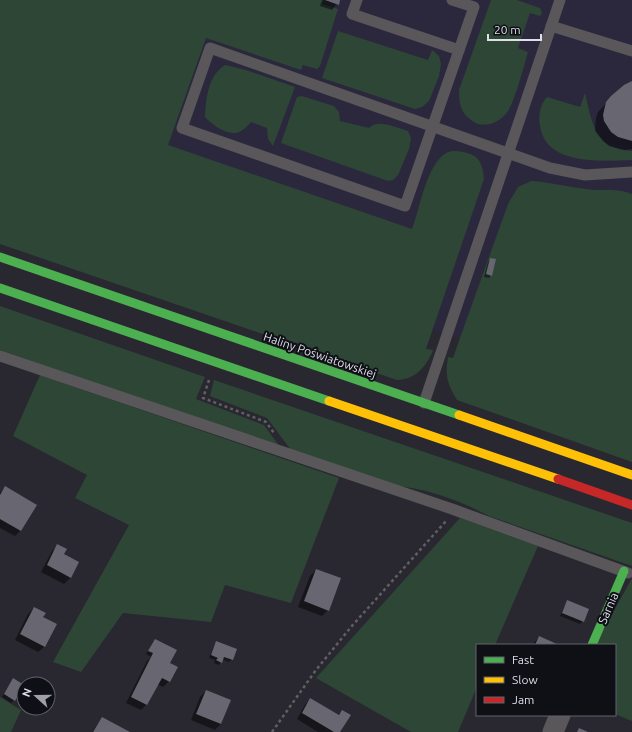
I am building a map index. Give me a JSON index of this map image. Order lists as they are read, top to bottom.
{
  "streets": {
    "main road": ["Haliny Poświatowskiej", "Sarnia"]
  },
  "legend": ["Fast", "Slow", "Jam"],
  "scale_bar": "20 m",
  "north": "left"
}
